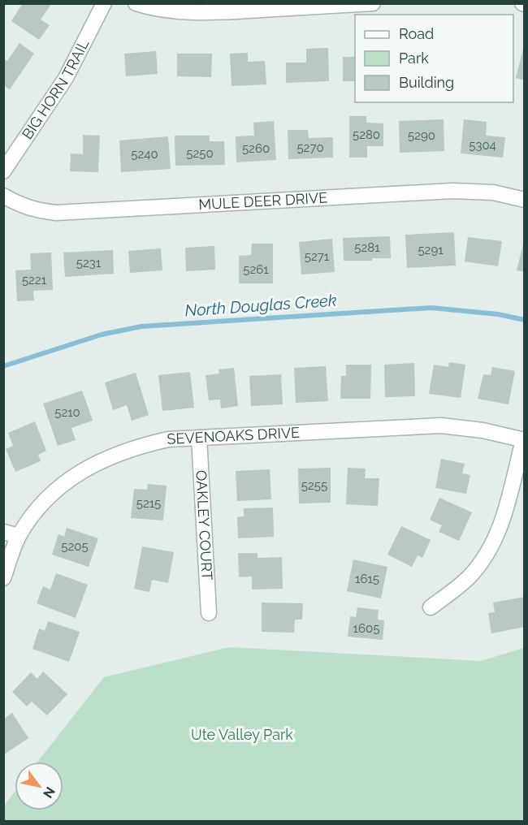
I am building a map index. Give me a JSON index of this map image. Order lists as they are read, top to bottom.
{
  "streets": {
    "street": [
      "BIG HORN TRAIL",
      "MULE DEER DRIVE",
      "SEVENOAKS DRIVE",
      "OAKLEY COURT"
    ]
  },
  "crossings": [
    ["SEVENOAKS DRIVE", "OAKLEY COURT"]
  ],
  "water": ["North Douglas Creek"],
  "parks": ["Ute Valley Park"],
  "house_numbers": [
    "5280",
    "5290",
    "5304",
    "5270",
    "5260",
    "5250",
    "5240",
    "5281",
    "5291",
    "5271",
    "5231",
    "5261",
    "5221",
    "5210",
    "5255",
    "5215",
    "5205",
    "1615",
    "1605"
  ],
  "legend": ["Road", "Park", "Building"],
  "north": "bottom right"
}
